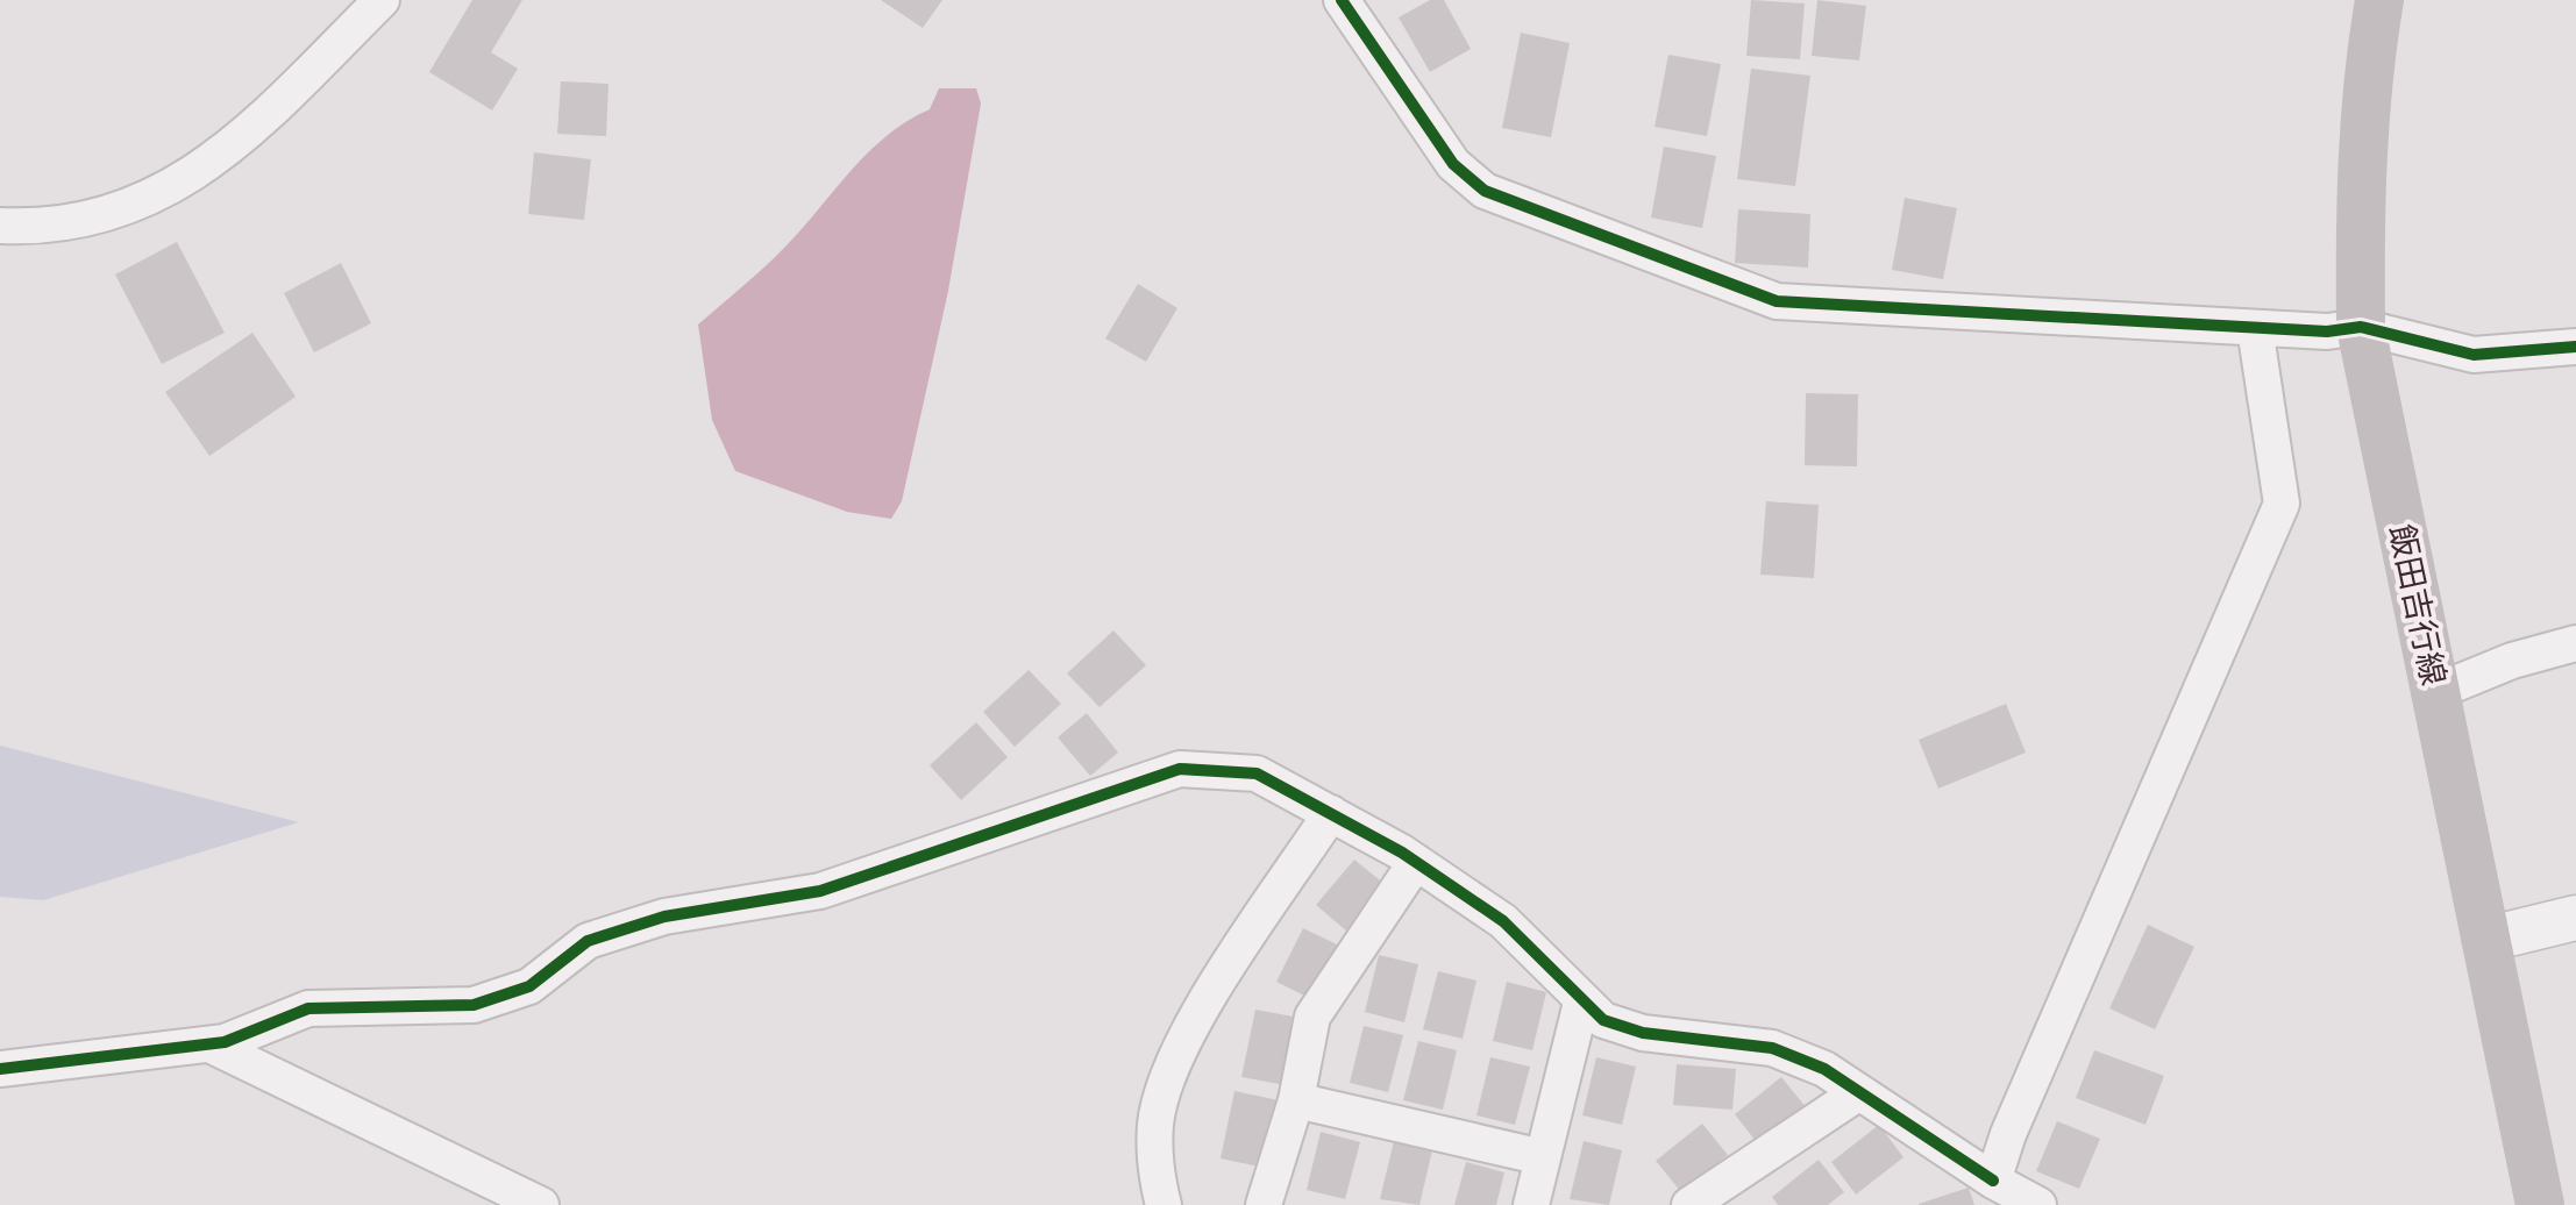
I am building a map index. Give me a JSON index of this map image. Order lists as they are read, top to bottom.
{
  "streets": {
    "main road": ["飯田吉行線"]
  }
}
